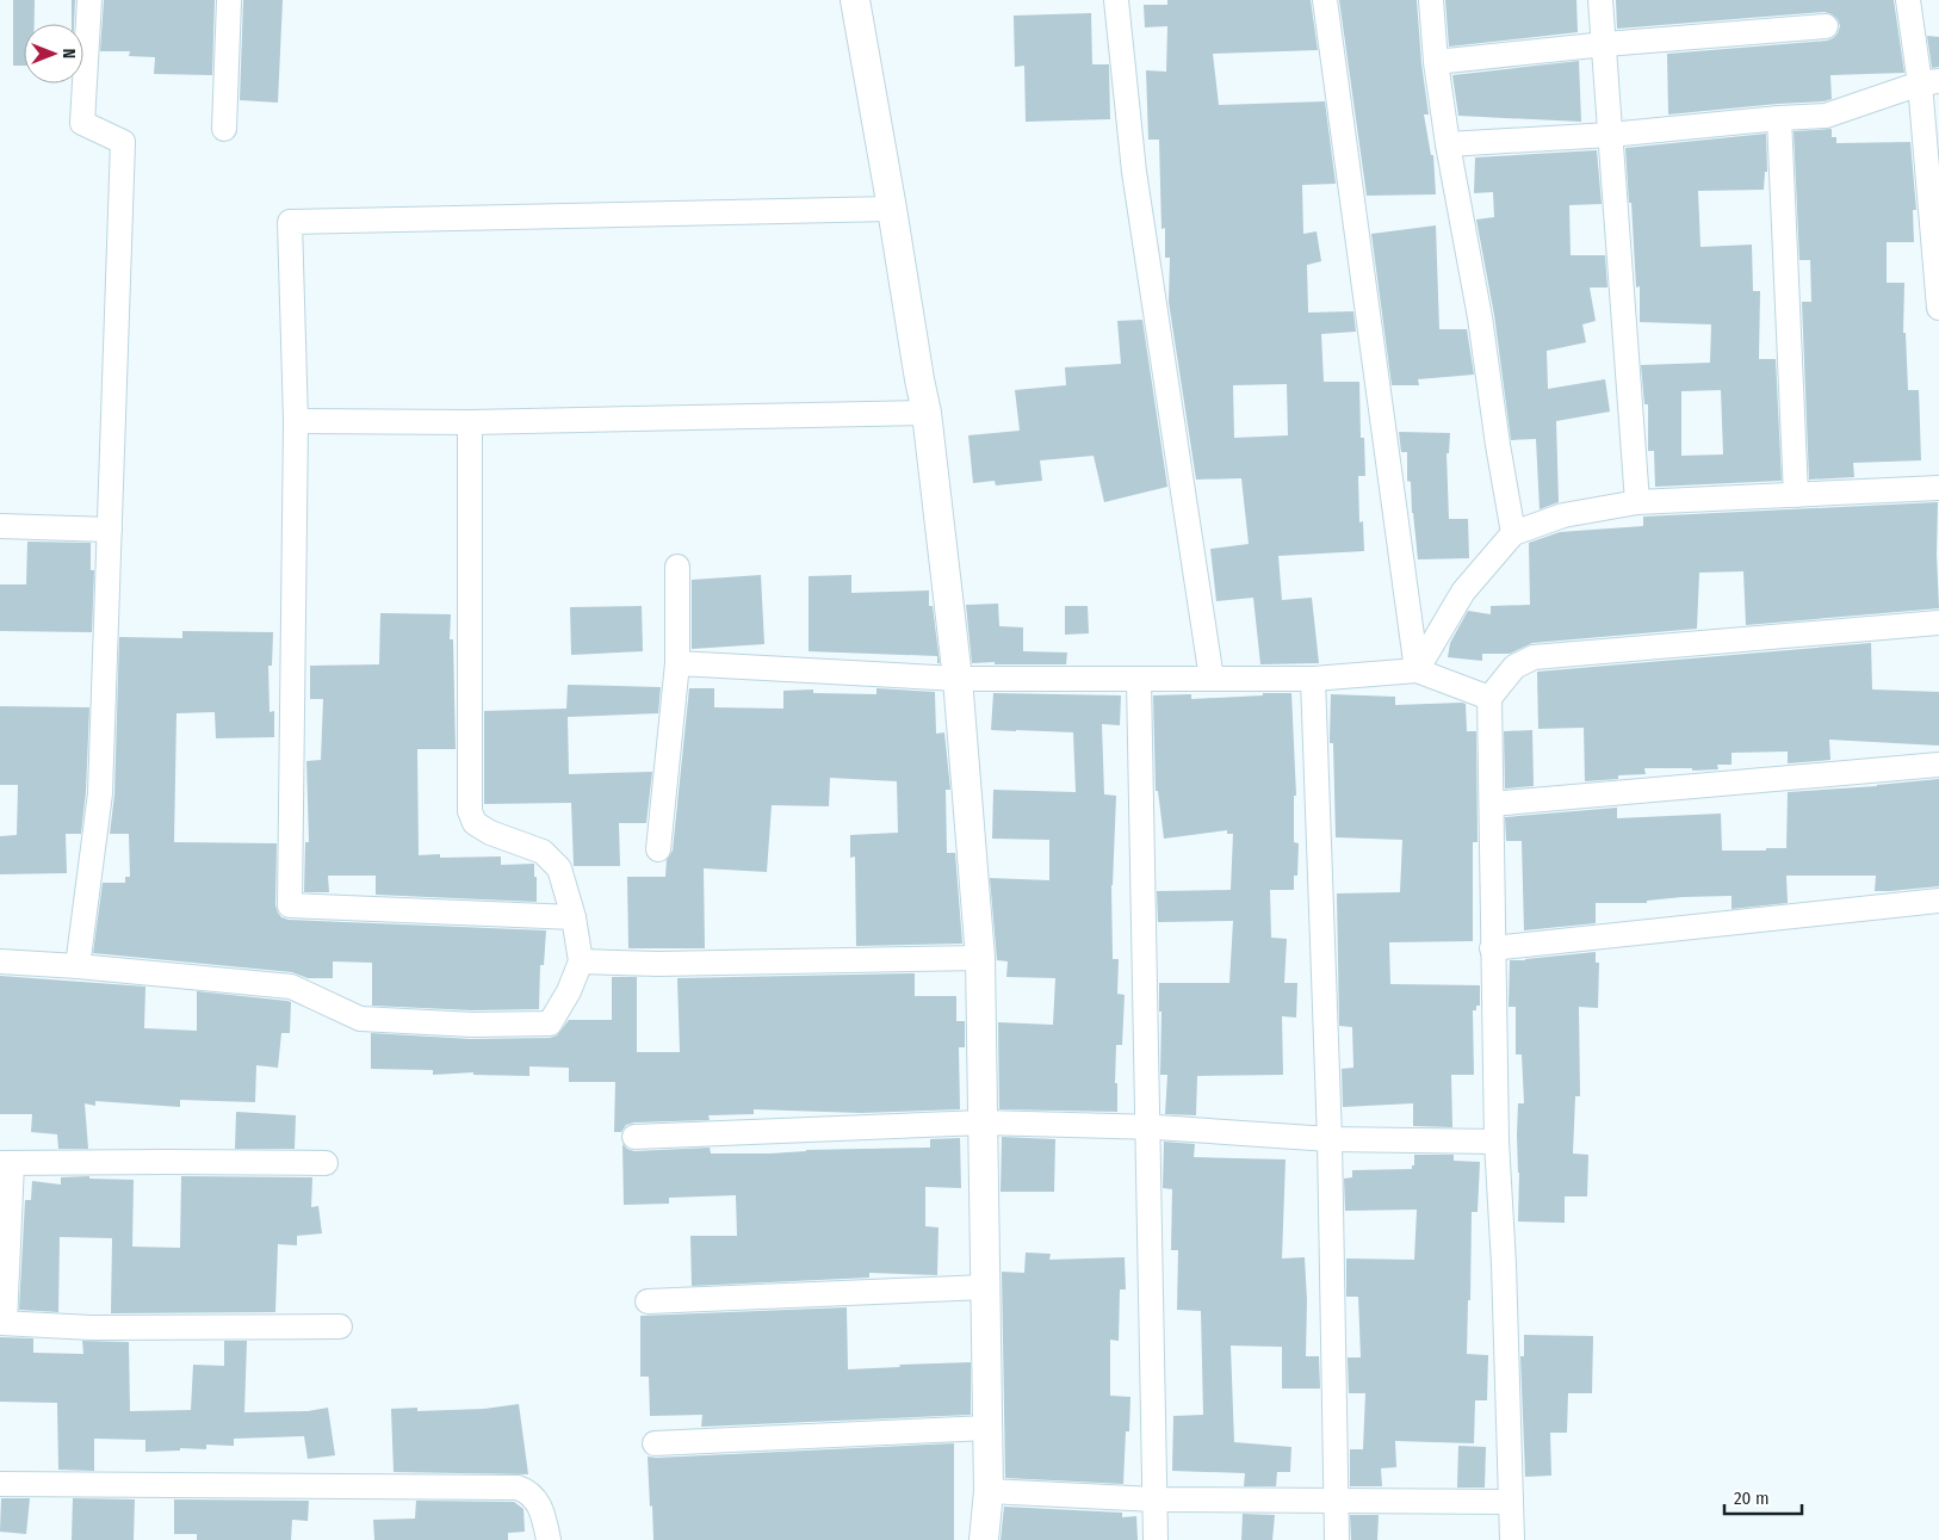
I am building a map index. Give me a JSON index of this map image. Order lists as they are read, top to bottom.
{
  "scale_bar": "20 m",
  "north": "right"
}
